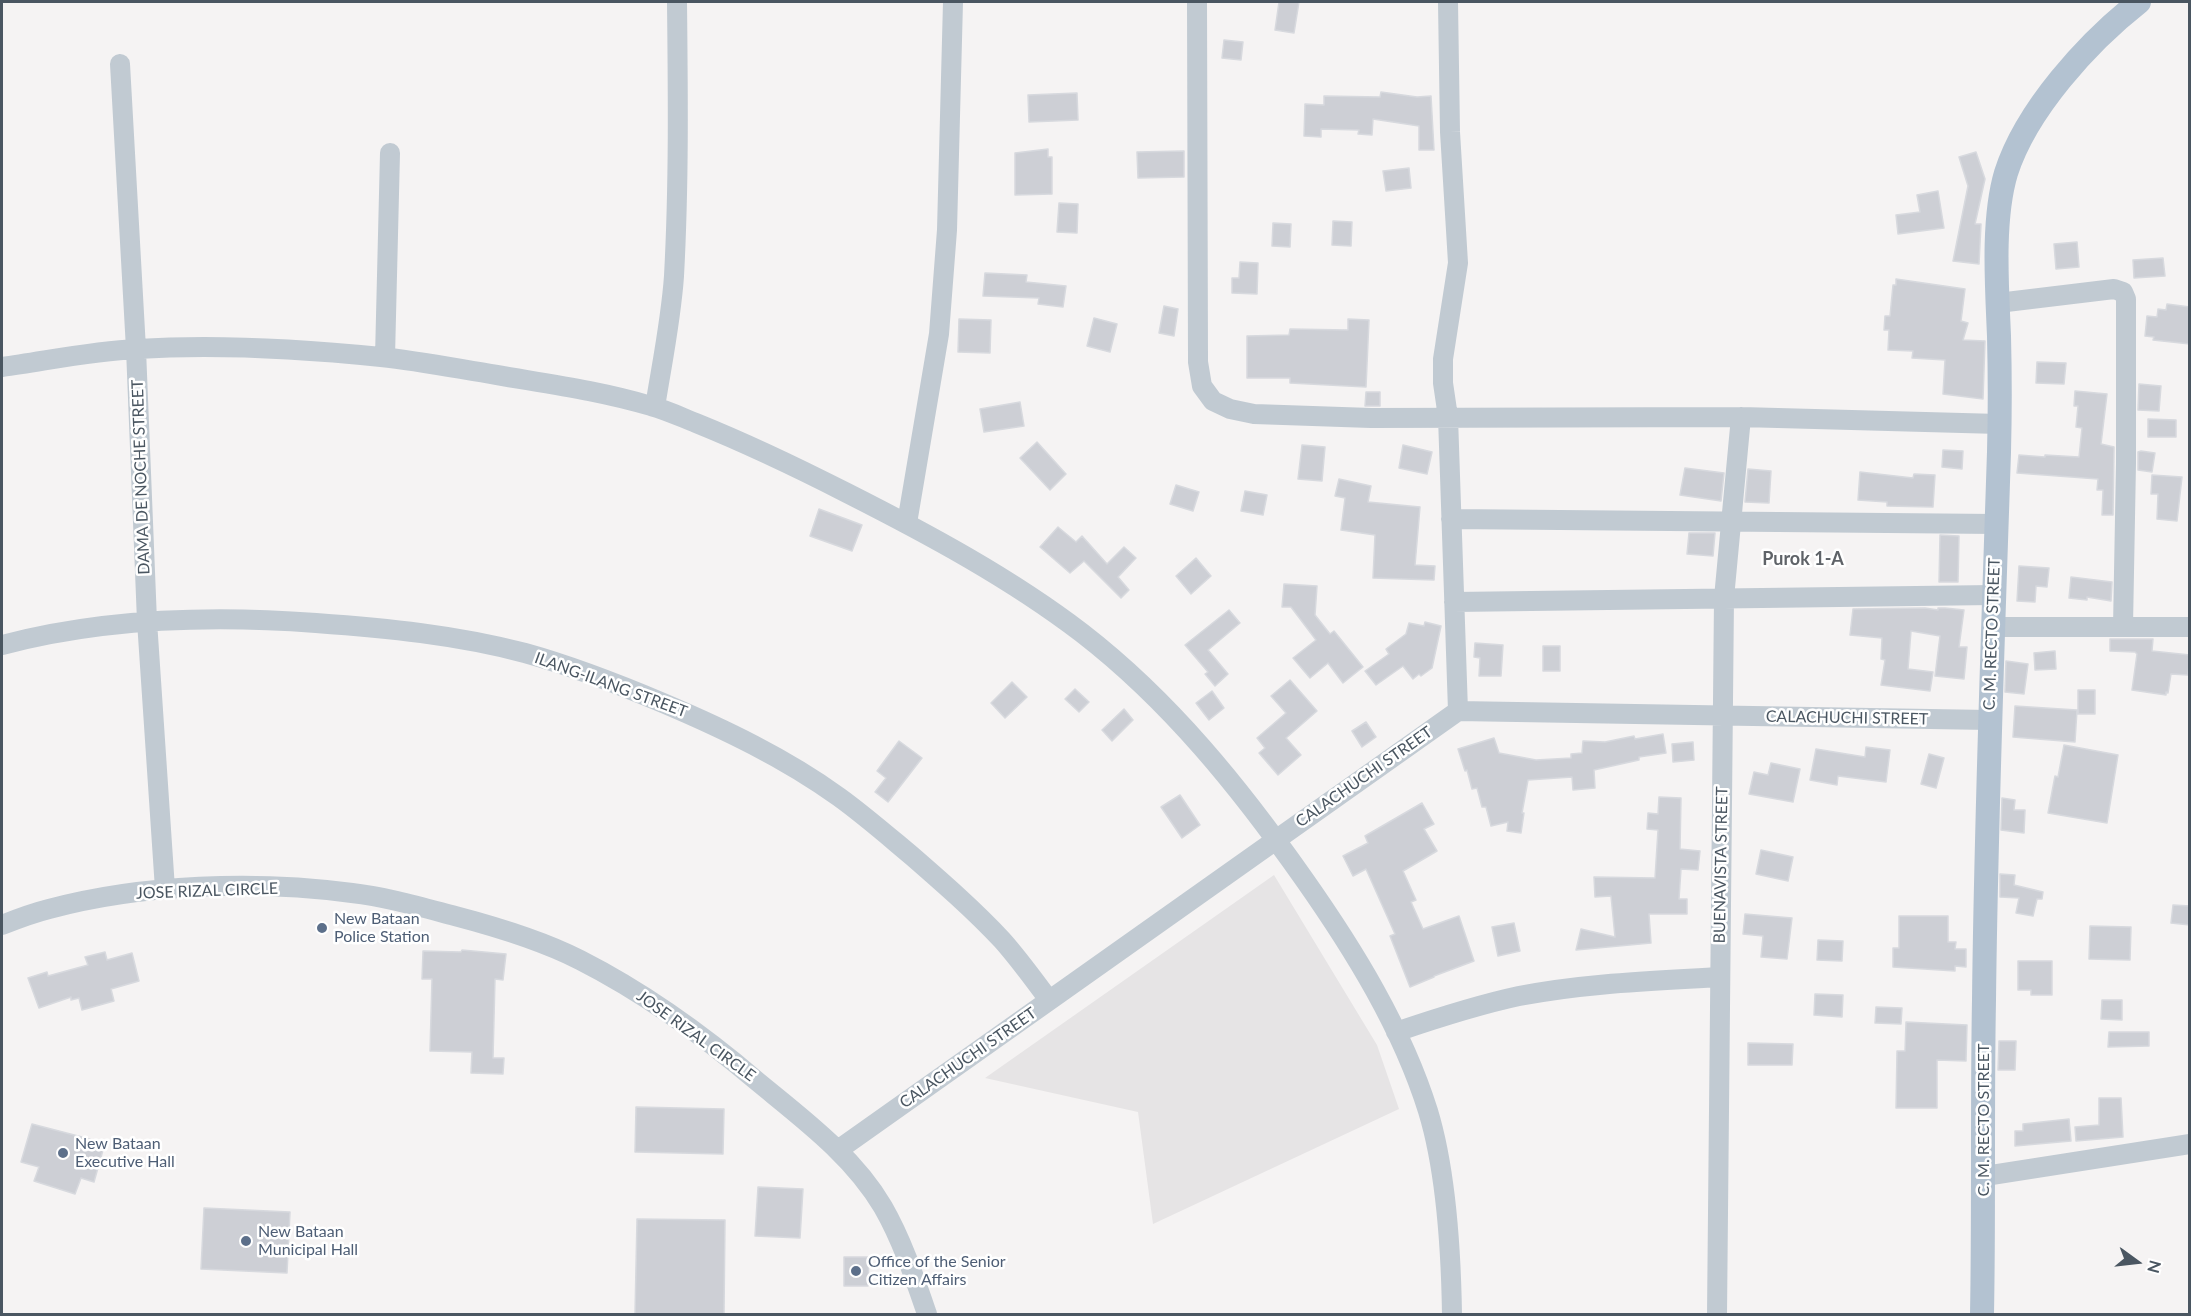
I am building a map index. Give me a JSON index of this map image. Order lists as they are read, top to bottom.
{
  "streets": {
    "main road": ["C. M. RECTO STREET"],
    "street": [
      "DAMA DE NOCHE STREET",
      "ILANG-ILANG STREET",
      "CALACHUCHI STREET",
      "BUENAVISTA STREET",
      "JOSE RIZAL CIRCLE"
    ]
  },
  "crossings": [
    ["DAMA DE NOCHE STREET", "ILANG-ILANG STREET"],
    ["DAMA DE NOCHE STREET", "JOSE RIZAL CIRCLE"],
    ["C. M. RECTO STREET", "CALACHUCHI STREET"],
    ["ILANG-ILANG STREET", "CALACHUCHI STREET"],
    ["CALACHUCHI STREET", "BUENAVISTA STREET"],
    ["CALACHUCHI STREET", "JOSE RIZAL CIRCLE"]
  ],
  "districts": ["Purok 1-A"],
  "places": [
    "New Bataan Police Station",
    "New Bataan Executive Hall",
    "New Bataan Municipal Hall",
    "Office of the Senior Citizen Affairs"
  ],
  "north": "right"
}
